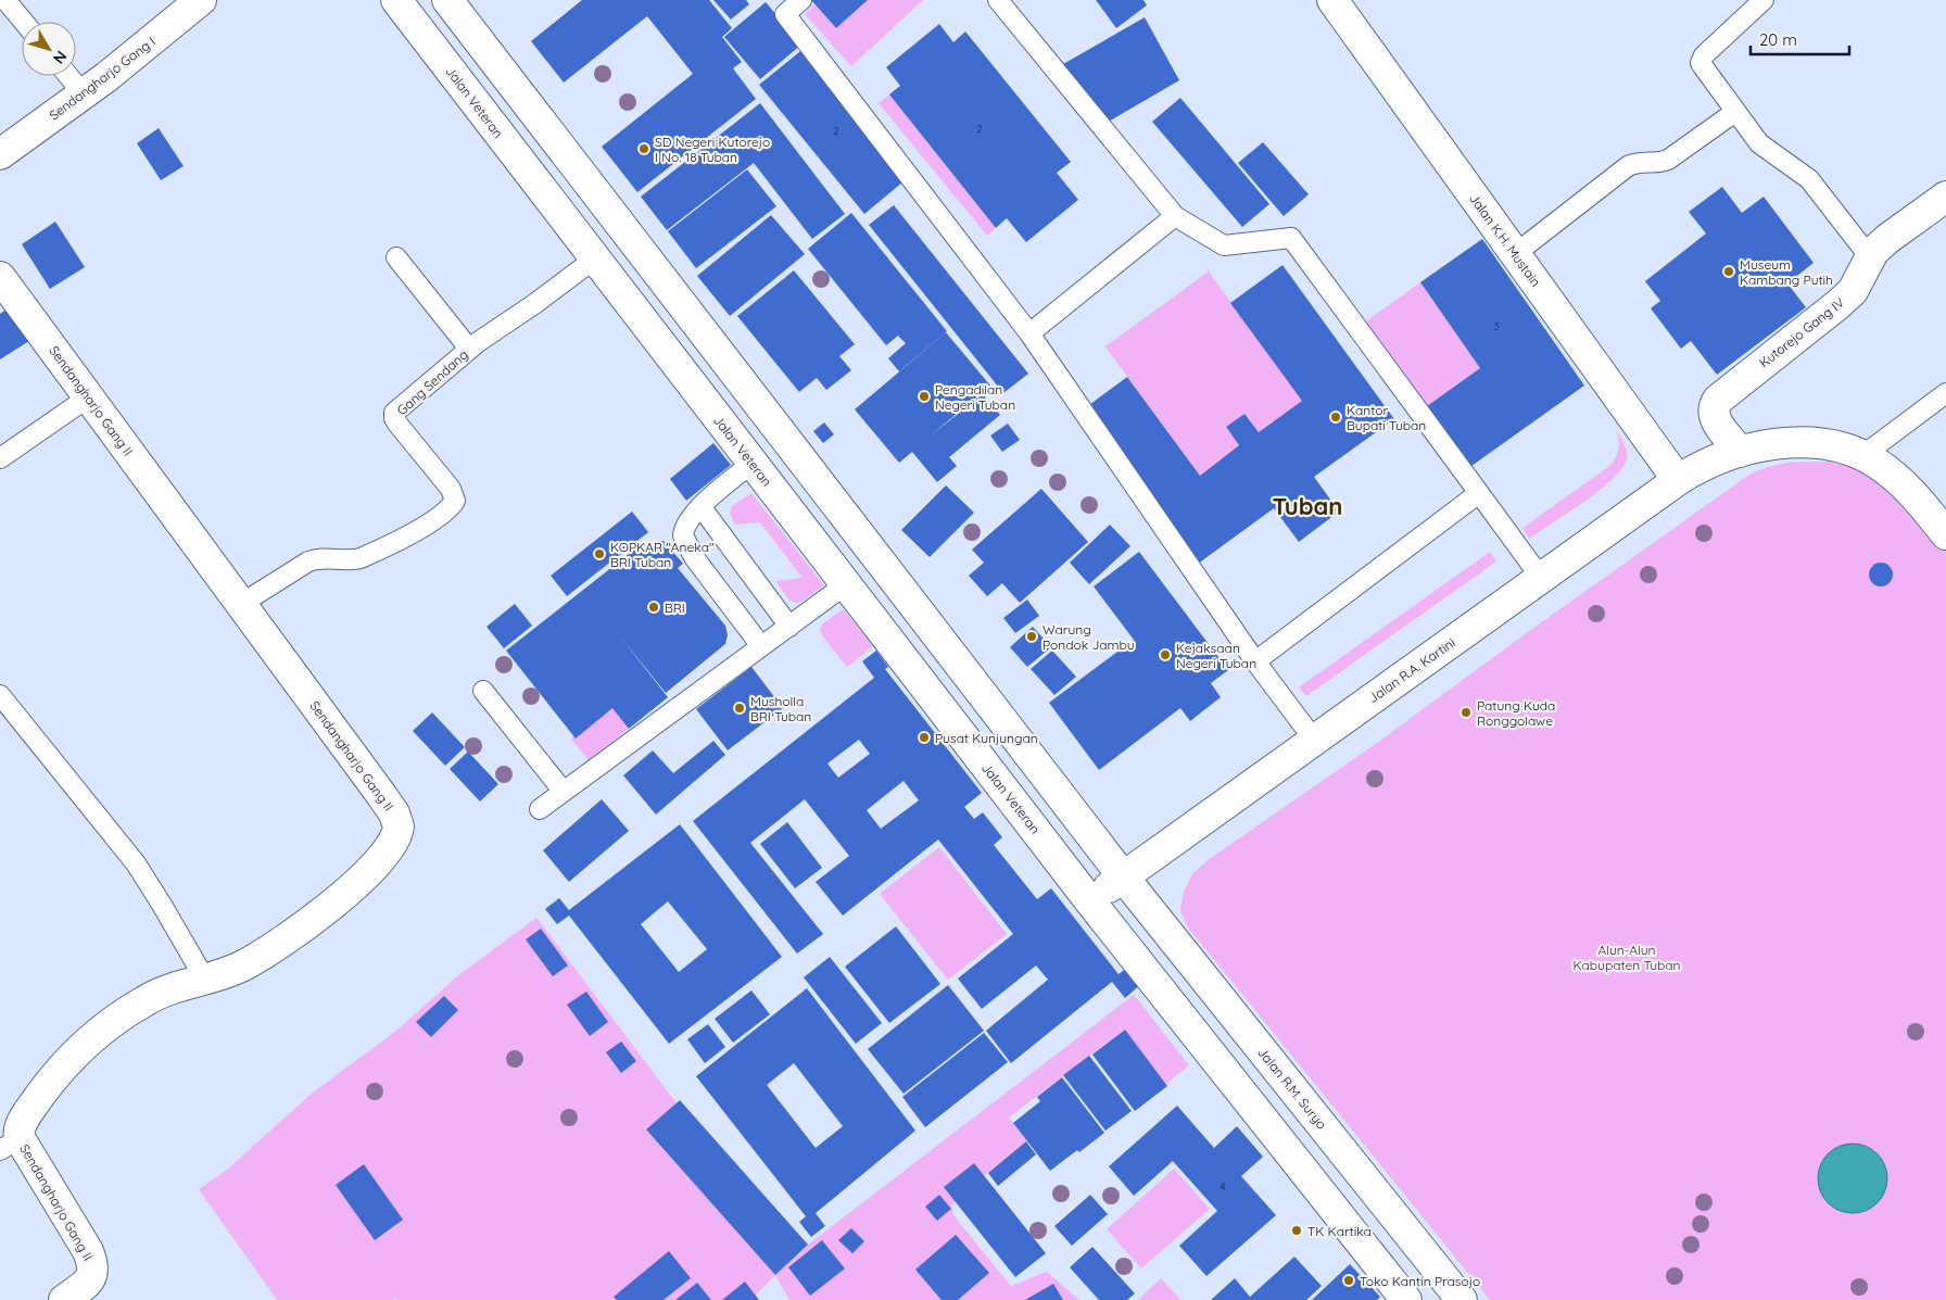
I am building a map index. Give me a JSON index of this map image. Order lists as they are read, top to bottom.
{
  "streets": {
    "street": [
      "Sendangharjo Gang I",
      "Jalan Veteran",
      "Jalan K.H. Mustain",
      "Kutorejo Gang IV",
      "Sendangharjo Gang II",
      "Jalan R.A. Kartini",
      "Jalan R.M. Suryo"
    ],
    "lane": ["Gang Sendang"]
  },
  "crossings": [
    ["Jalan Veteran", "Gang Sendang"],
    ["Jalan Veteran", "Jalan R.A. Kartini"],
    ["Jalan K.H. Mustain", "Jalan R.A. Kartini"],
    ["Kutorejo Gang IV", "Jalan R.A. Kartini"],
    ["Gang Sendang", "Sendangharjo Gang II"],
    ["Jalan R.A. Kartini", "Jalan R.M. Suryo"]
  ],
  "districts": ["Tuban"],
  "parks": ["Alun-Alun Kabupaten Tuban"],
  "places": [
    "SD Negeri Kutorejo I No. 18 Tuban",
    "Museum Kambang Putih",
    "Pengadilan Negeri Tuban",
    "Kantor Bupati Tuban",
    "KOPKAR \"Aneka\" BRI Tuban",
    "BRI",
    "Warung Pondok Jambu",
    "Kejaksaan Negeri Tuban",
    "Musholla BRI Tuban",
    "Patung Kuda Ronggolawe",
    "Pusat Kunjungan",
    "TK Kartika",
    "Toko Kantin Prasojo"
  ],
  "house_numbers": [
    "2",
    "2",
    "3",
    "4"
  ],
  "scale_bar": "20 m",
  "north": "bottom right"
}
